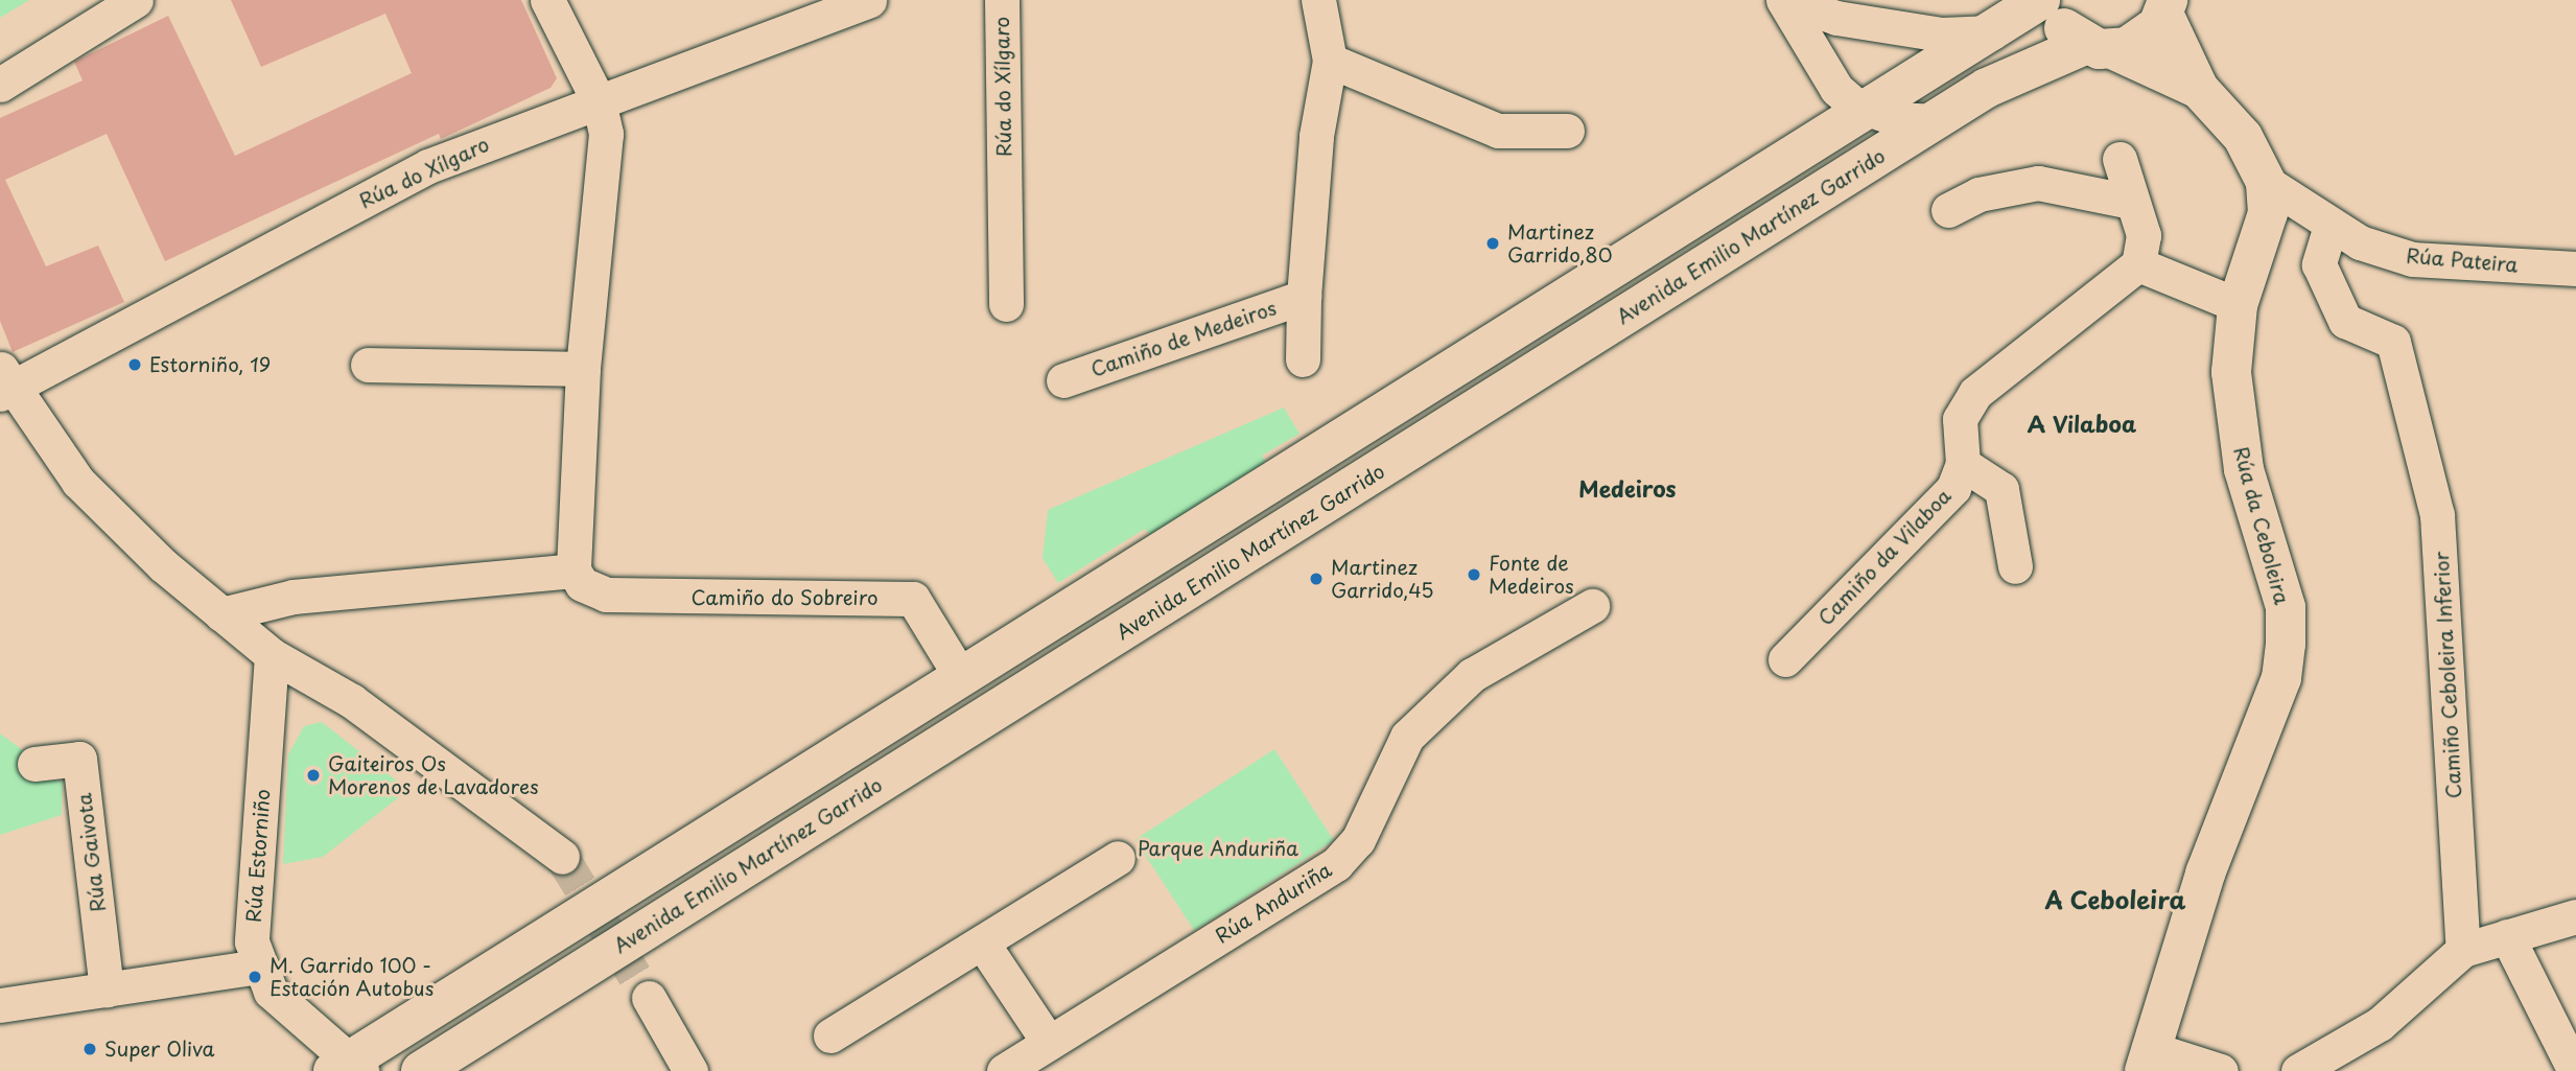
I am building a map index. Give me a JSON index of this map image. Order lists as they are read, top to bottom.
{
  "streets": {
    "main road": ["Avenida Emilio Martínez Garrido", "Rúa Pateira", "Rúa da Ceboleira"],
    "street": [
      "Rúa do Xílgaro",
      "Camiño de Medeiros",
      "Camiño da Vilaboa",
      "Camiño do Sobreiro",
      "Camiño Ceboleira Inferior",
      "Rúa Gaivota",
      "Rúa Estorniño",
      "Rúa Anduriña"
    ]
  },
  "crossings": [
    ["Avenida Emilio Martínez Garrido", "Rúa Pateira"],
    ["Rúa Pateira", "Rúa da Ceboleira"],
    ["Rúa Pateira", "Camiño Ceboleira Inferior"]
  ],
  "districts": ["A Vilaboa", "Medeiros", "A Ceboleira"],
  "parks": ["Parque Anduriña"],
  "places": [
    "Martinez Garrido,80",
    "Estorniño, 19",
    "Fonte de Medeiros",
    "Martinez Garrido,45",
    "Gaiteiros Os Morenos de Lavadores",
    "M. Garrido 100 - Estación Autobus",
    "Super Oliva"
  ]
}
